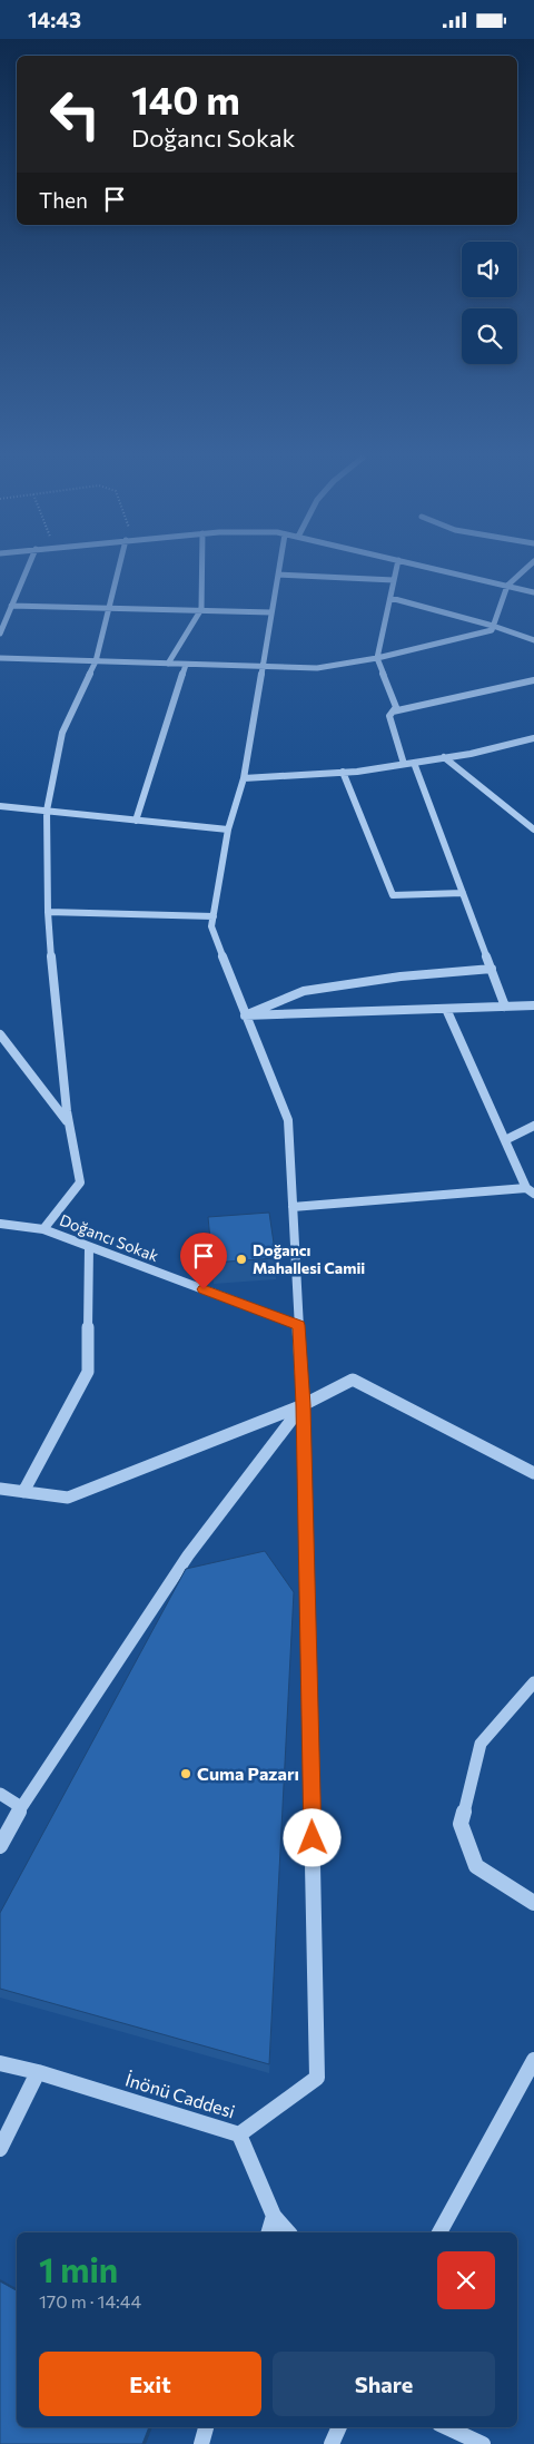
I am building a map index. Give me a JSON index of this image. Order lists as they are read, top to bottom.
{
  "streets": {
    "street": ["Doğancı Sokak", "İnönü Caddesi"]
  },
  "places": ["Doğancı Mahallesi Camii", "Cuma Pazarı"],
  "page": {
    "status": "14:43",
    "turn": ["140 m", "Doğancı Sokak"],
    "then": "Then",
    "heading": ["1 min", "170 m · 14:44"],
    "buttons": ["Exit", "Share"]
  }
}
